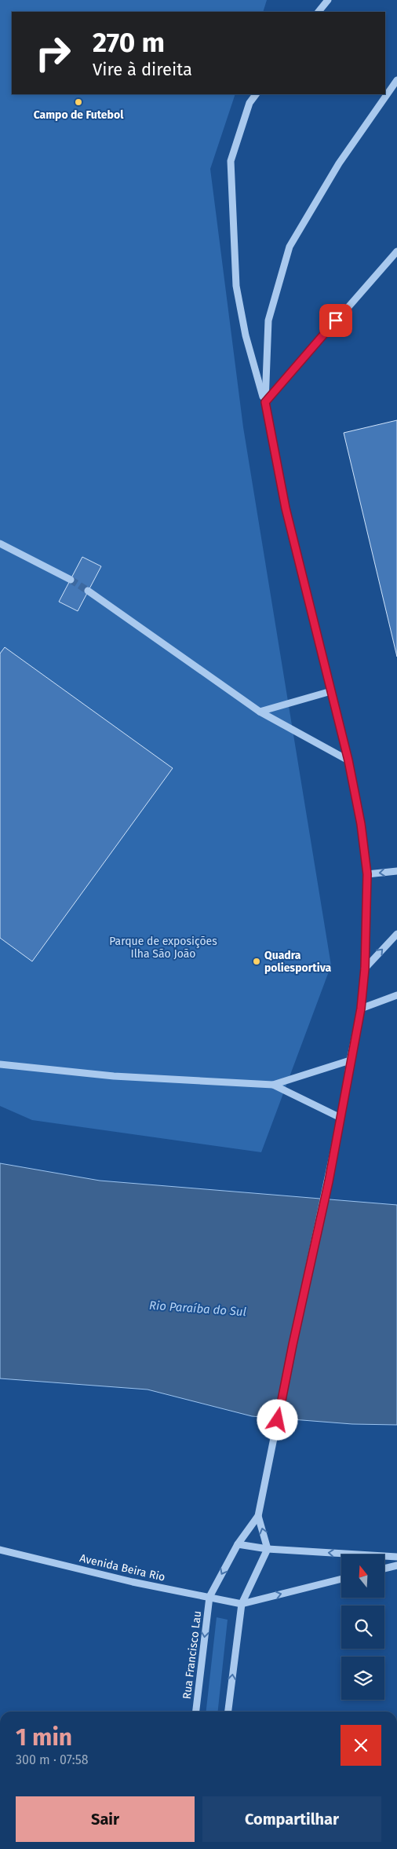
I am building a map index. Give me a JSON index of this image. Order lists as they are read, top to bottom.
{
  "streets": {
    "street": ["Avenida Beira Rio", "Rua Francisco Lau"]
  },
  "crossings": [
    ["Avenida Beira Rio", "Rua Francisco Lau"]
  ],
  "water": ["Rio Paraíba do Sul"],
  "parks": ["Parque de exposições Ilha São João"],
  "places": ["Campo de Futebol", "Quadra poliesportiva"],
  "north": "top",
  "page": {
    "turn": ["270 m", "Vire à direita"],
    "heading": ["1 min", "300 m · 07:58"],
    "buttons": ["Sair", "Compartilhar"]
  }
}
